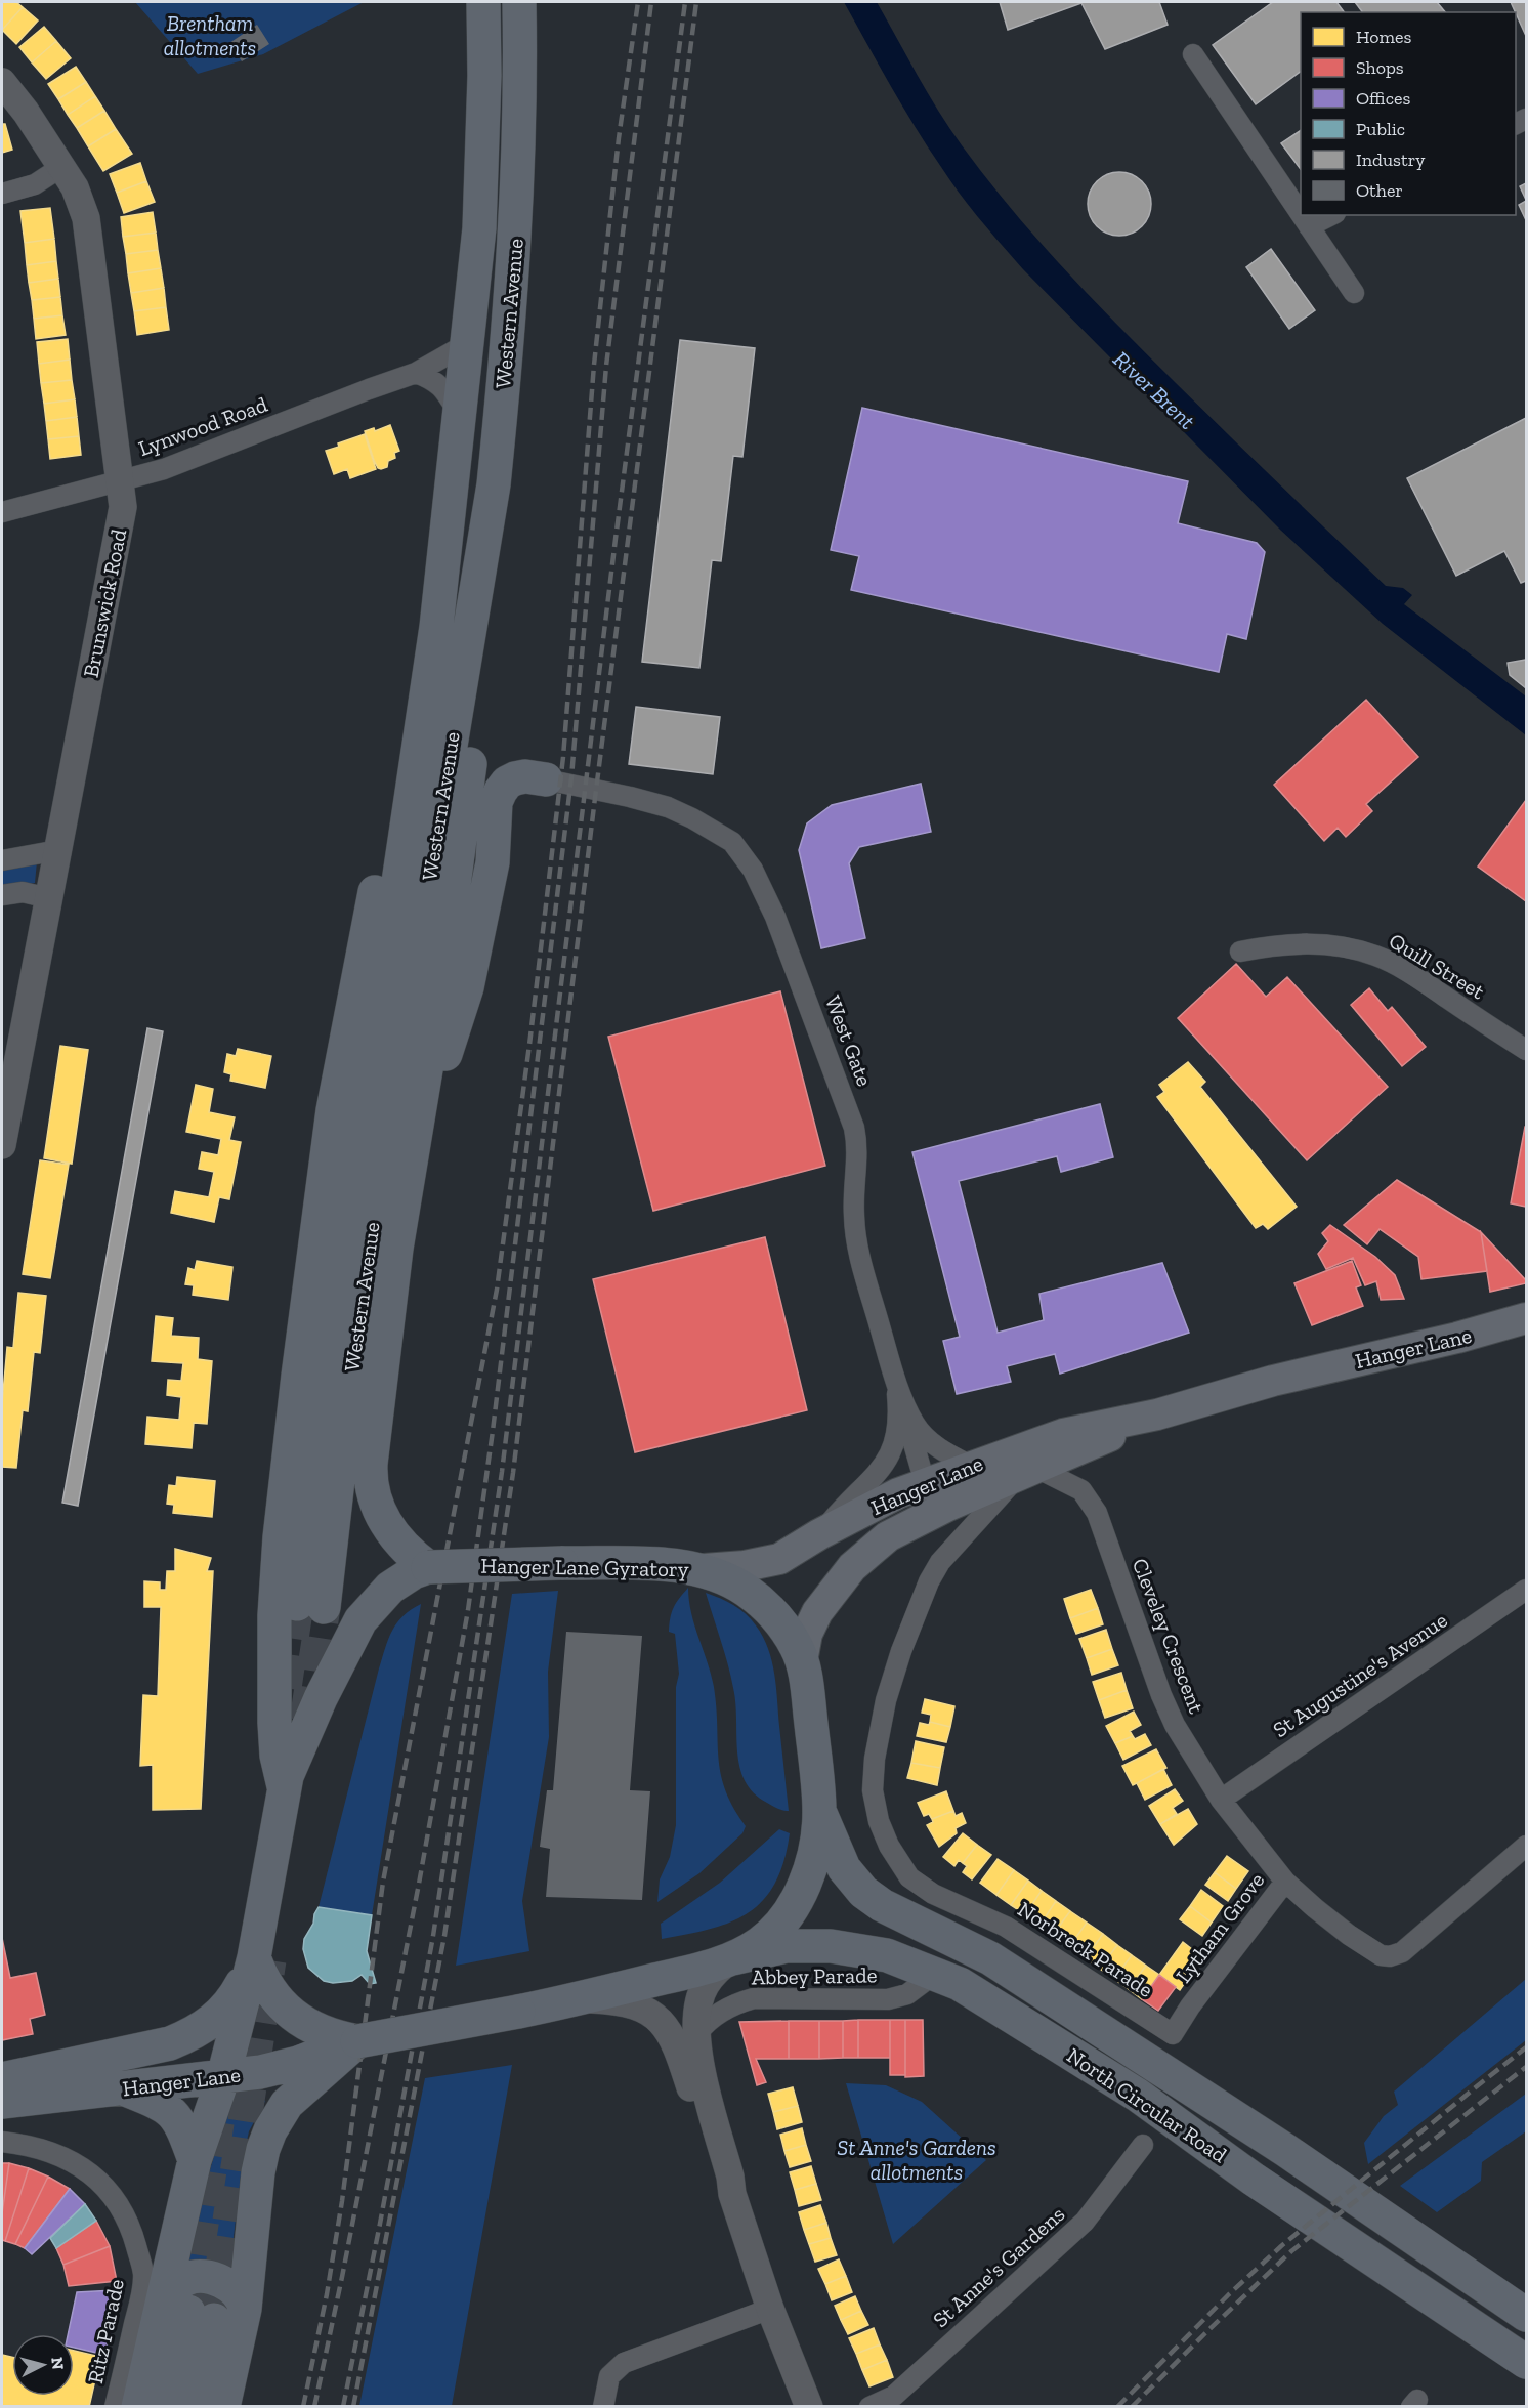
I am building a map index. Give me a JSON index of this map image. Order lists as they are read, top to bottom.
{
  "streets": {
    "highway": [
      "Western Avenue",
      "Hanger Lane",
      "Hanger Lane Gyratory",
      "North Circular Road"
    ],
    "street": [
      "Lynwood Road",
      "Brunswick Road",
      "Quill Street",
      "West Gate",
      "Cleveley Crescent",
      "St Augustine's Avenue",
      "Lytham Grove",
      "Norbreck Parade",
      "Abbey Parade",
      "St Anne's Gardens",
      "Ritz Parade"
    ]
  },
  "crossings": [
    ["Western Avenue", "Lynwood Road"],
    ["Lynwood Road", "Brunswick Road"],
    ["West Gate", "Hanger Lane"],
    ["Hanger Lane", "Hanger Lane Gyratory"],
    ["Hanger Lane", "Cleveley Crescent"],
    ["Hanger Lane", "Norbreck Parade"],
    ["Hanger Lane Gyratory", "North Circular Road"],
    ["Cleveley Crescent", "St Augustine's Avenue"],
    ["Cleveley Crescent", "Lytham Grove"],
    ["Cleveley Crescent", "Norbreck Parade"],
    ["Lytham Grove", "Norbreck Parade"],
    ["Abbey Parade", "North Circular Road"]
  ],
  "water": ["River Brent"],
  "parks": ["Brentham allotments", "St Anne's Gardens allotments"],
  "legend": [
    "Homes",
    "Shops",
    "Offices",
    "Public",
    "Industry",
    "Other"
  ],
  "north": "right"
}
